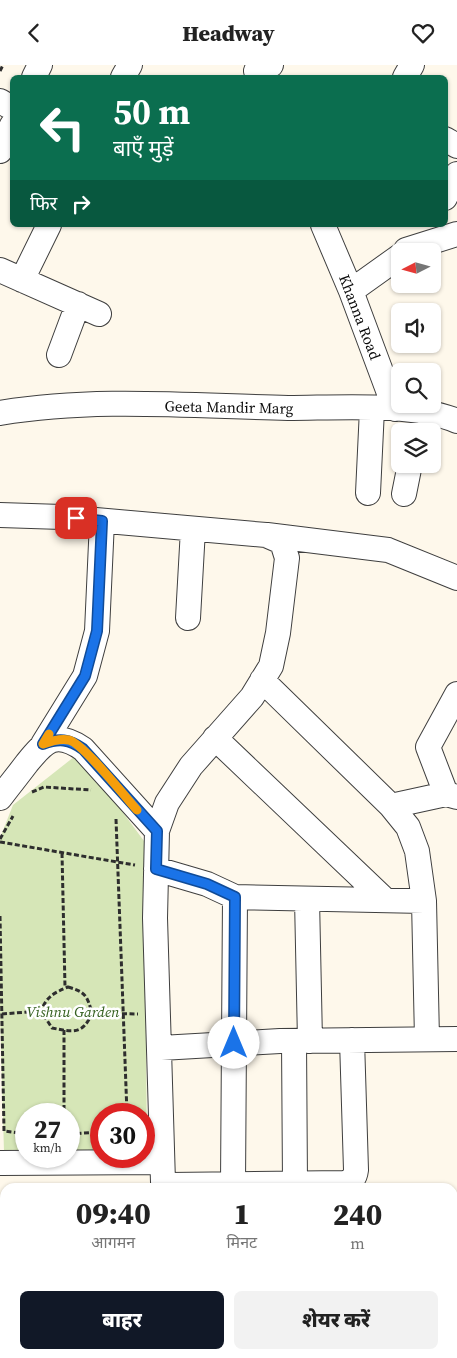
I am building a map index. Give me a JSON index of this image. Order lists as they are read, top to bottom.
{
  "streets": {
    "street": ["Khanna Road", "Geeta Mandir Marg"]
  },
  "crossings": [
    ["Khanna Road", "Geeta Mandir Marg"]
  ],
  "parks": ["Vishnu Garden"],
  "north": "left",
  "page": {
    "header": "Headway",
    "turn": ["50 m", "बाएँ मुड़ें"],
    "then": "फिर",
    "speed": "27 km/h",
    "limit": "30",
    "eta": [
      "09:40",
      "आगमन",
      "1",
      "मिनट",
      "240",
      "m"
    ],
    "buttons": ["बाहर", "शेयर करें"]
  }
}
